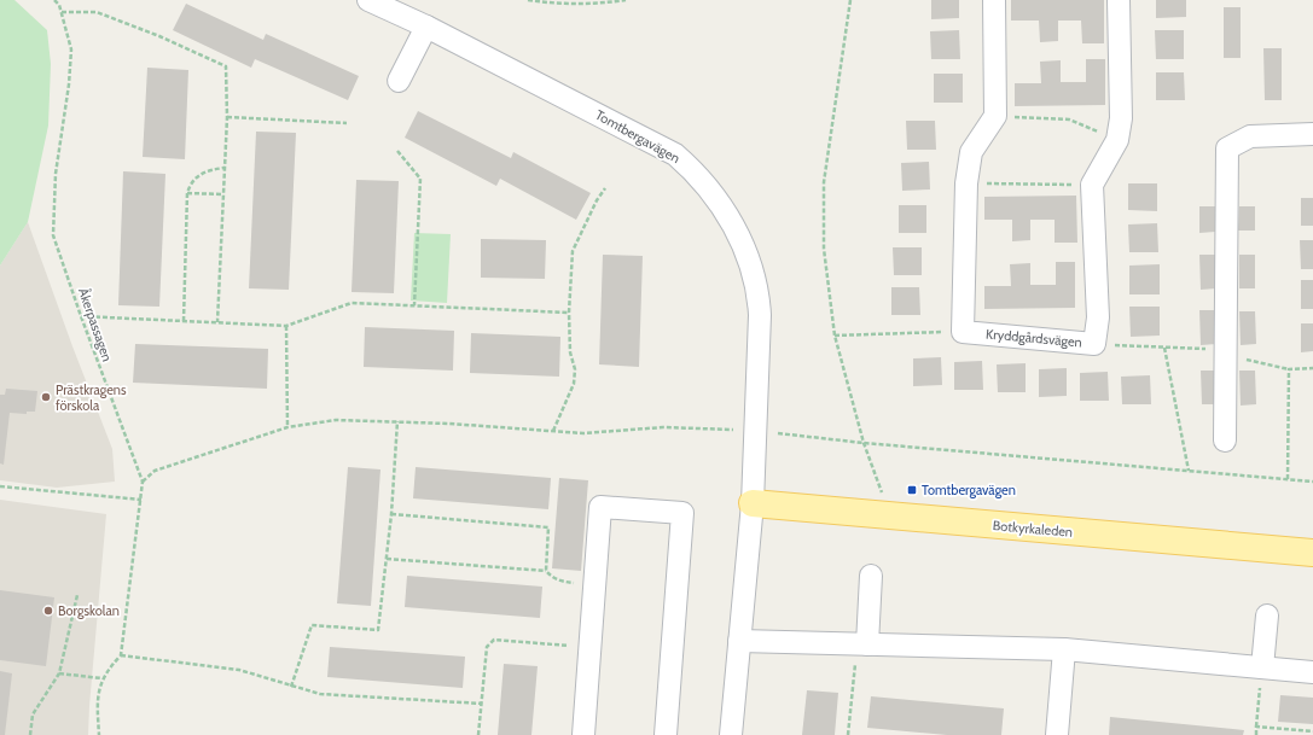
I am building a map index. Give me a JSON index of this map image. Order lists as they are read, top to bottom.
{
  "streets": {
    "main road": ["Botkyrkaleden"],
    "street": ["Tomtbergavägen", "Kryddgårdsvägen"],
    "path": ["Åkerpassagen"]
  },
  "crossings": [
    ["Tomtbergavägen", "Botkyrkaleden"]
  ],
  "places": {
    "other": ["Prästkragens förskola", "Borgskolan"],
    "transit": ["Tomtbergavägen"]
  }
}
